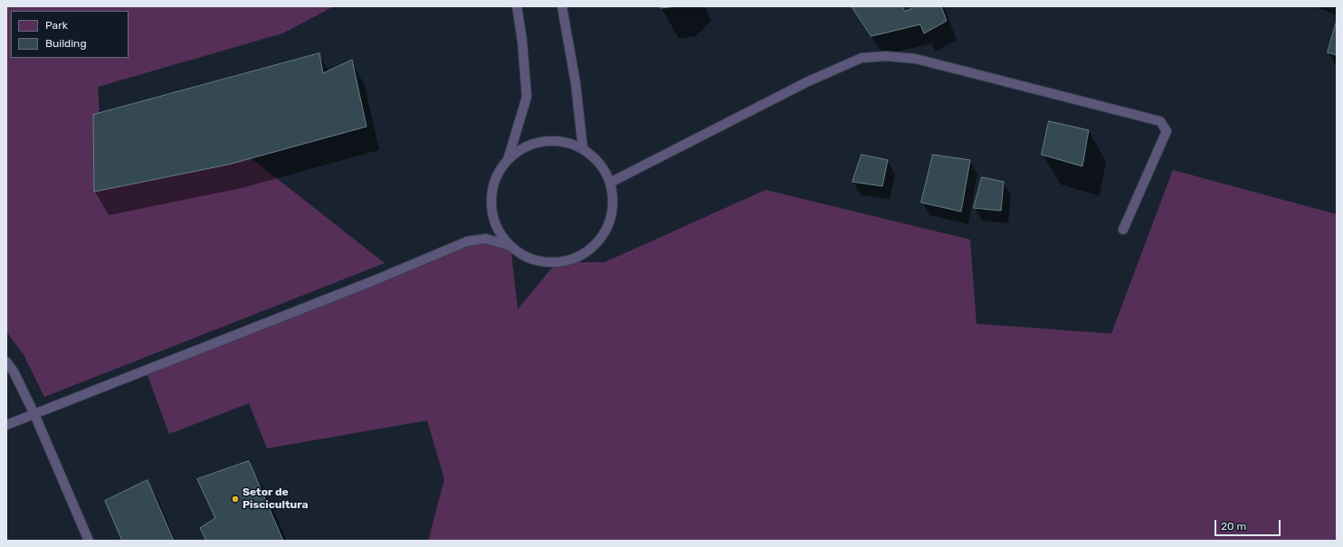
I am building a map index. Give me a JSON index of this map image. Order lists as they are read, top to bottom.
{
  "places": ["Setor de Piscicultura"],
  "legend": ["Park", "Building"],
  "scale_bar": "20 m"
}
